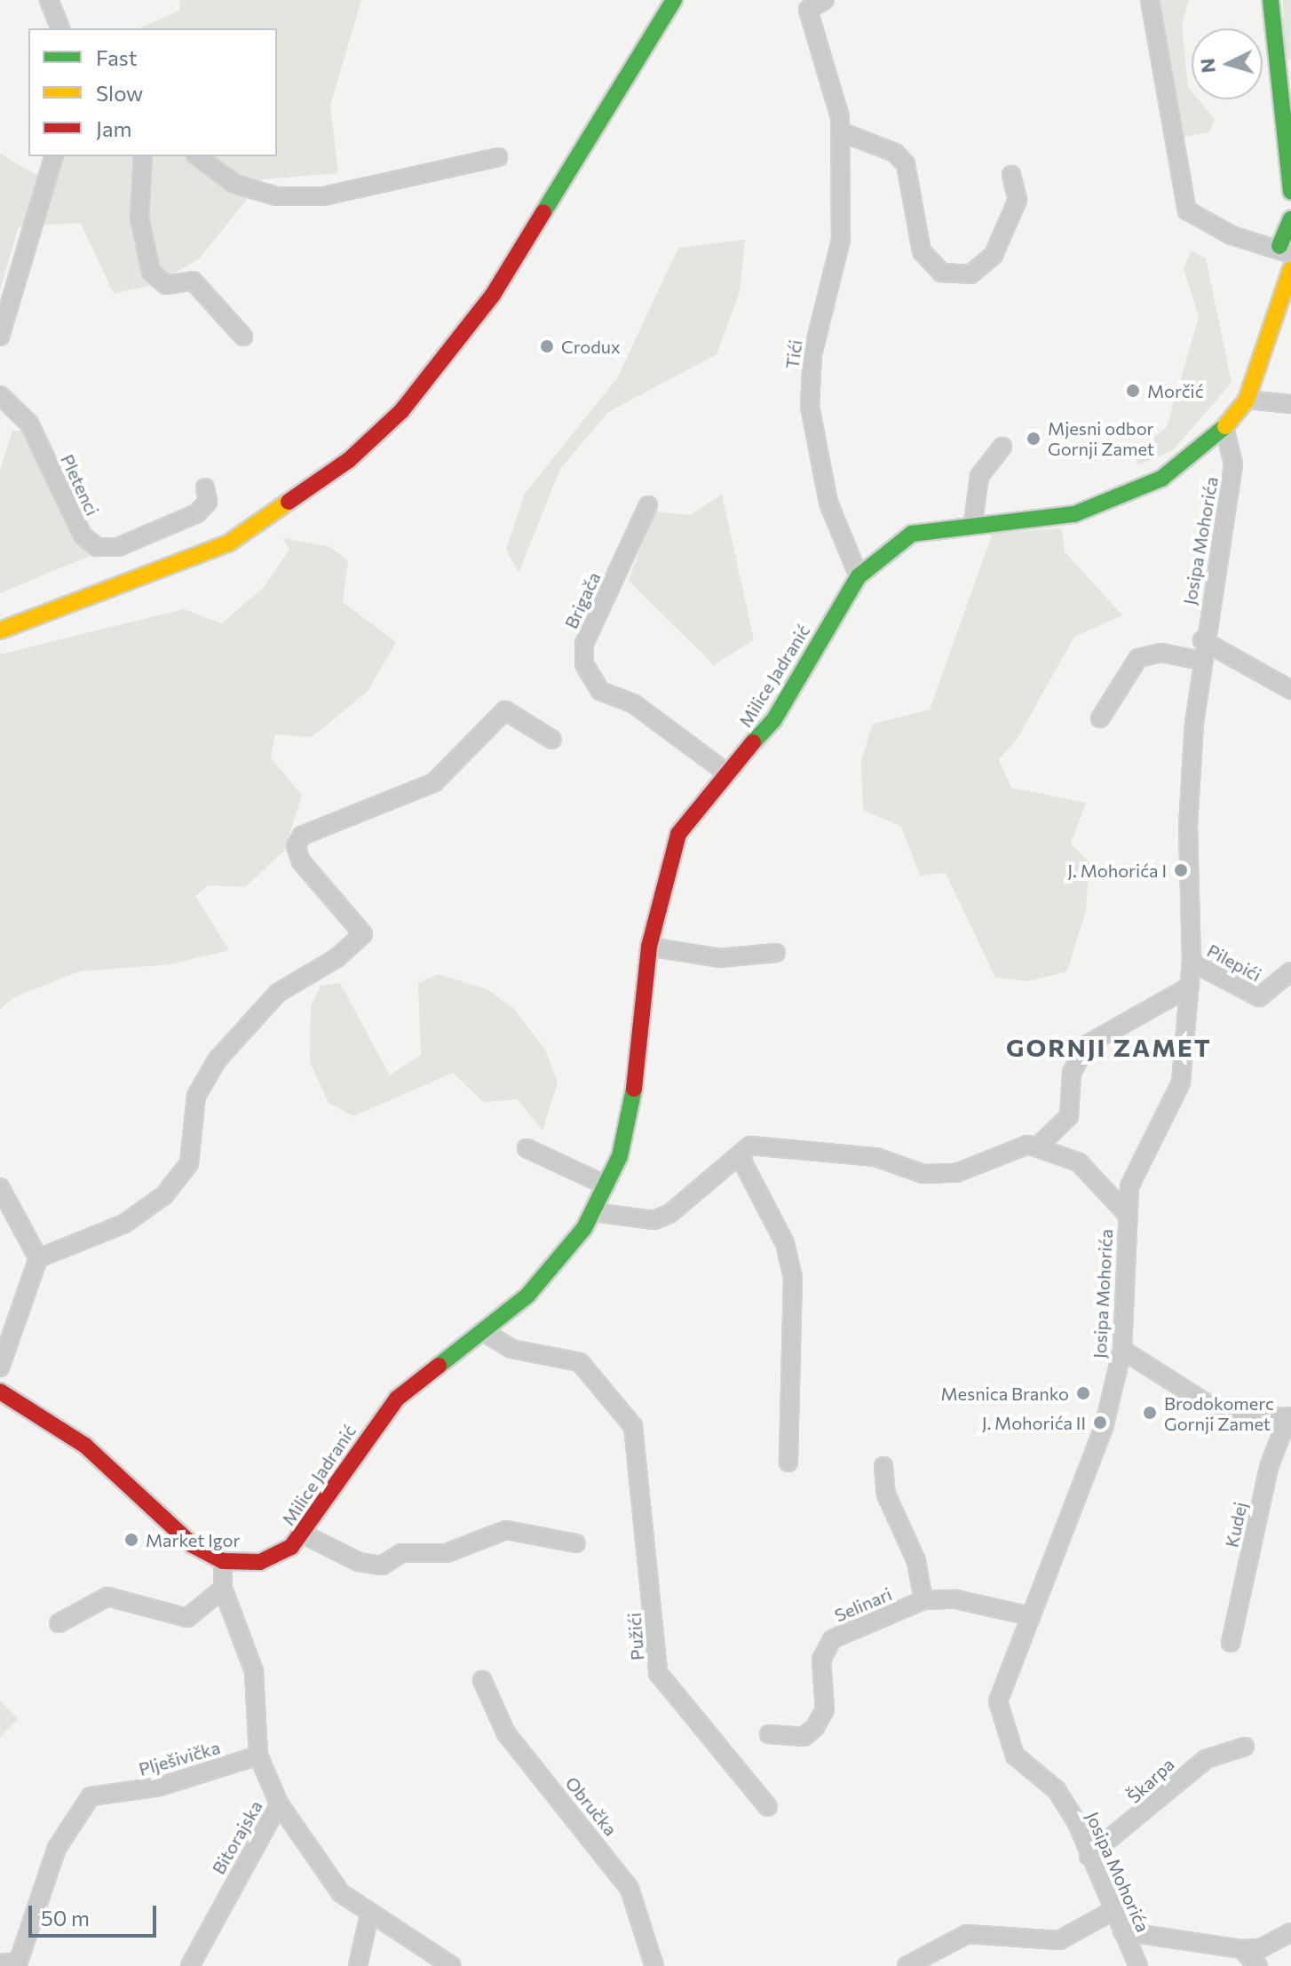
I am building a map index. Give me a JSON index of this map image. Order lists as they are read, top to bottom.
{
  "streets": {
    "street": [
      "Tići",
      "Pletenci",
      "Josipa Mohorića",
      "Brigača",
      "Milice Jadranić",
      "Pilepići",
      "Kudej",
      "Selinari",
      "Pužići",
      "Plješivička",
      "Škarpa",
      "Obručka",
      "Bitorajska"
    ]
  },
  "crossings": [
    ["Tići", "Milice Jadranić"],
    ["Josipa Mohorića", "Milice Jadranić"],
    ["Josipa Mohorića", "Pilepići"],
    ["Josipa Mohorića", "Selinari"],
    ["Josipa Mohorića", "Škarpa"],
    ["Brigača", "Milice Jadranić"],
    ["Milice Jadranić", "Pužići"]
  ],
  "districts": ["GORNJI ZAMET"],
  "places": [
    "Crodux",
    "Morčić",
    "Mjesni odbor Gornji Zamet",
    "J. Mohorića I",
    "Mesnica Branko",
    "Brodokomerc Gornji Zamet",
    "J. Mohorića II",
    "Market Igor"
  ],
  "legend": ["Fast", "Slow", "Jam"],
  "scale_bar": "50 m",
  "north": "left"
}
